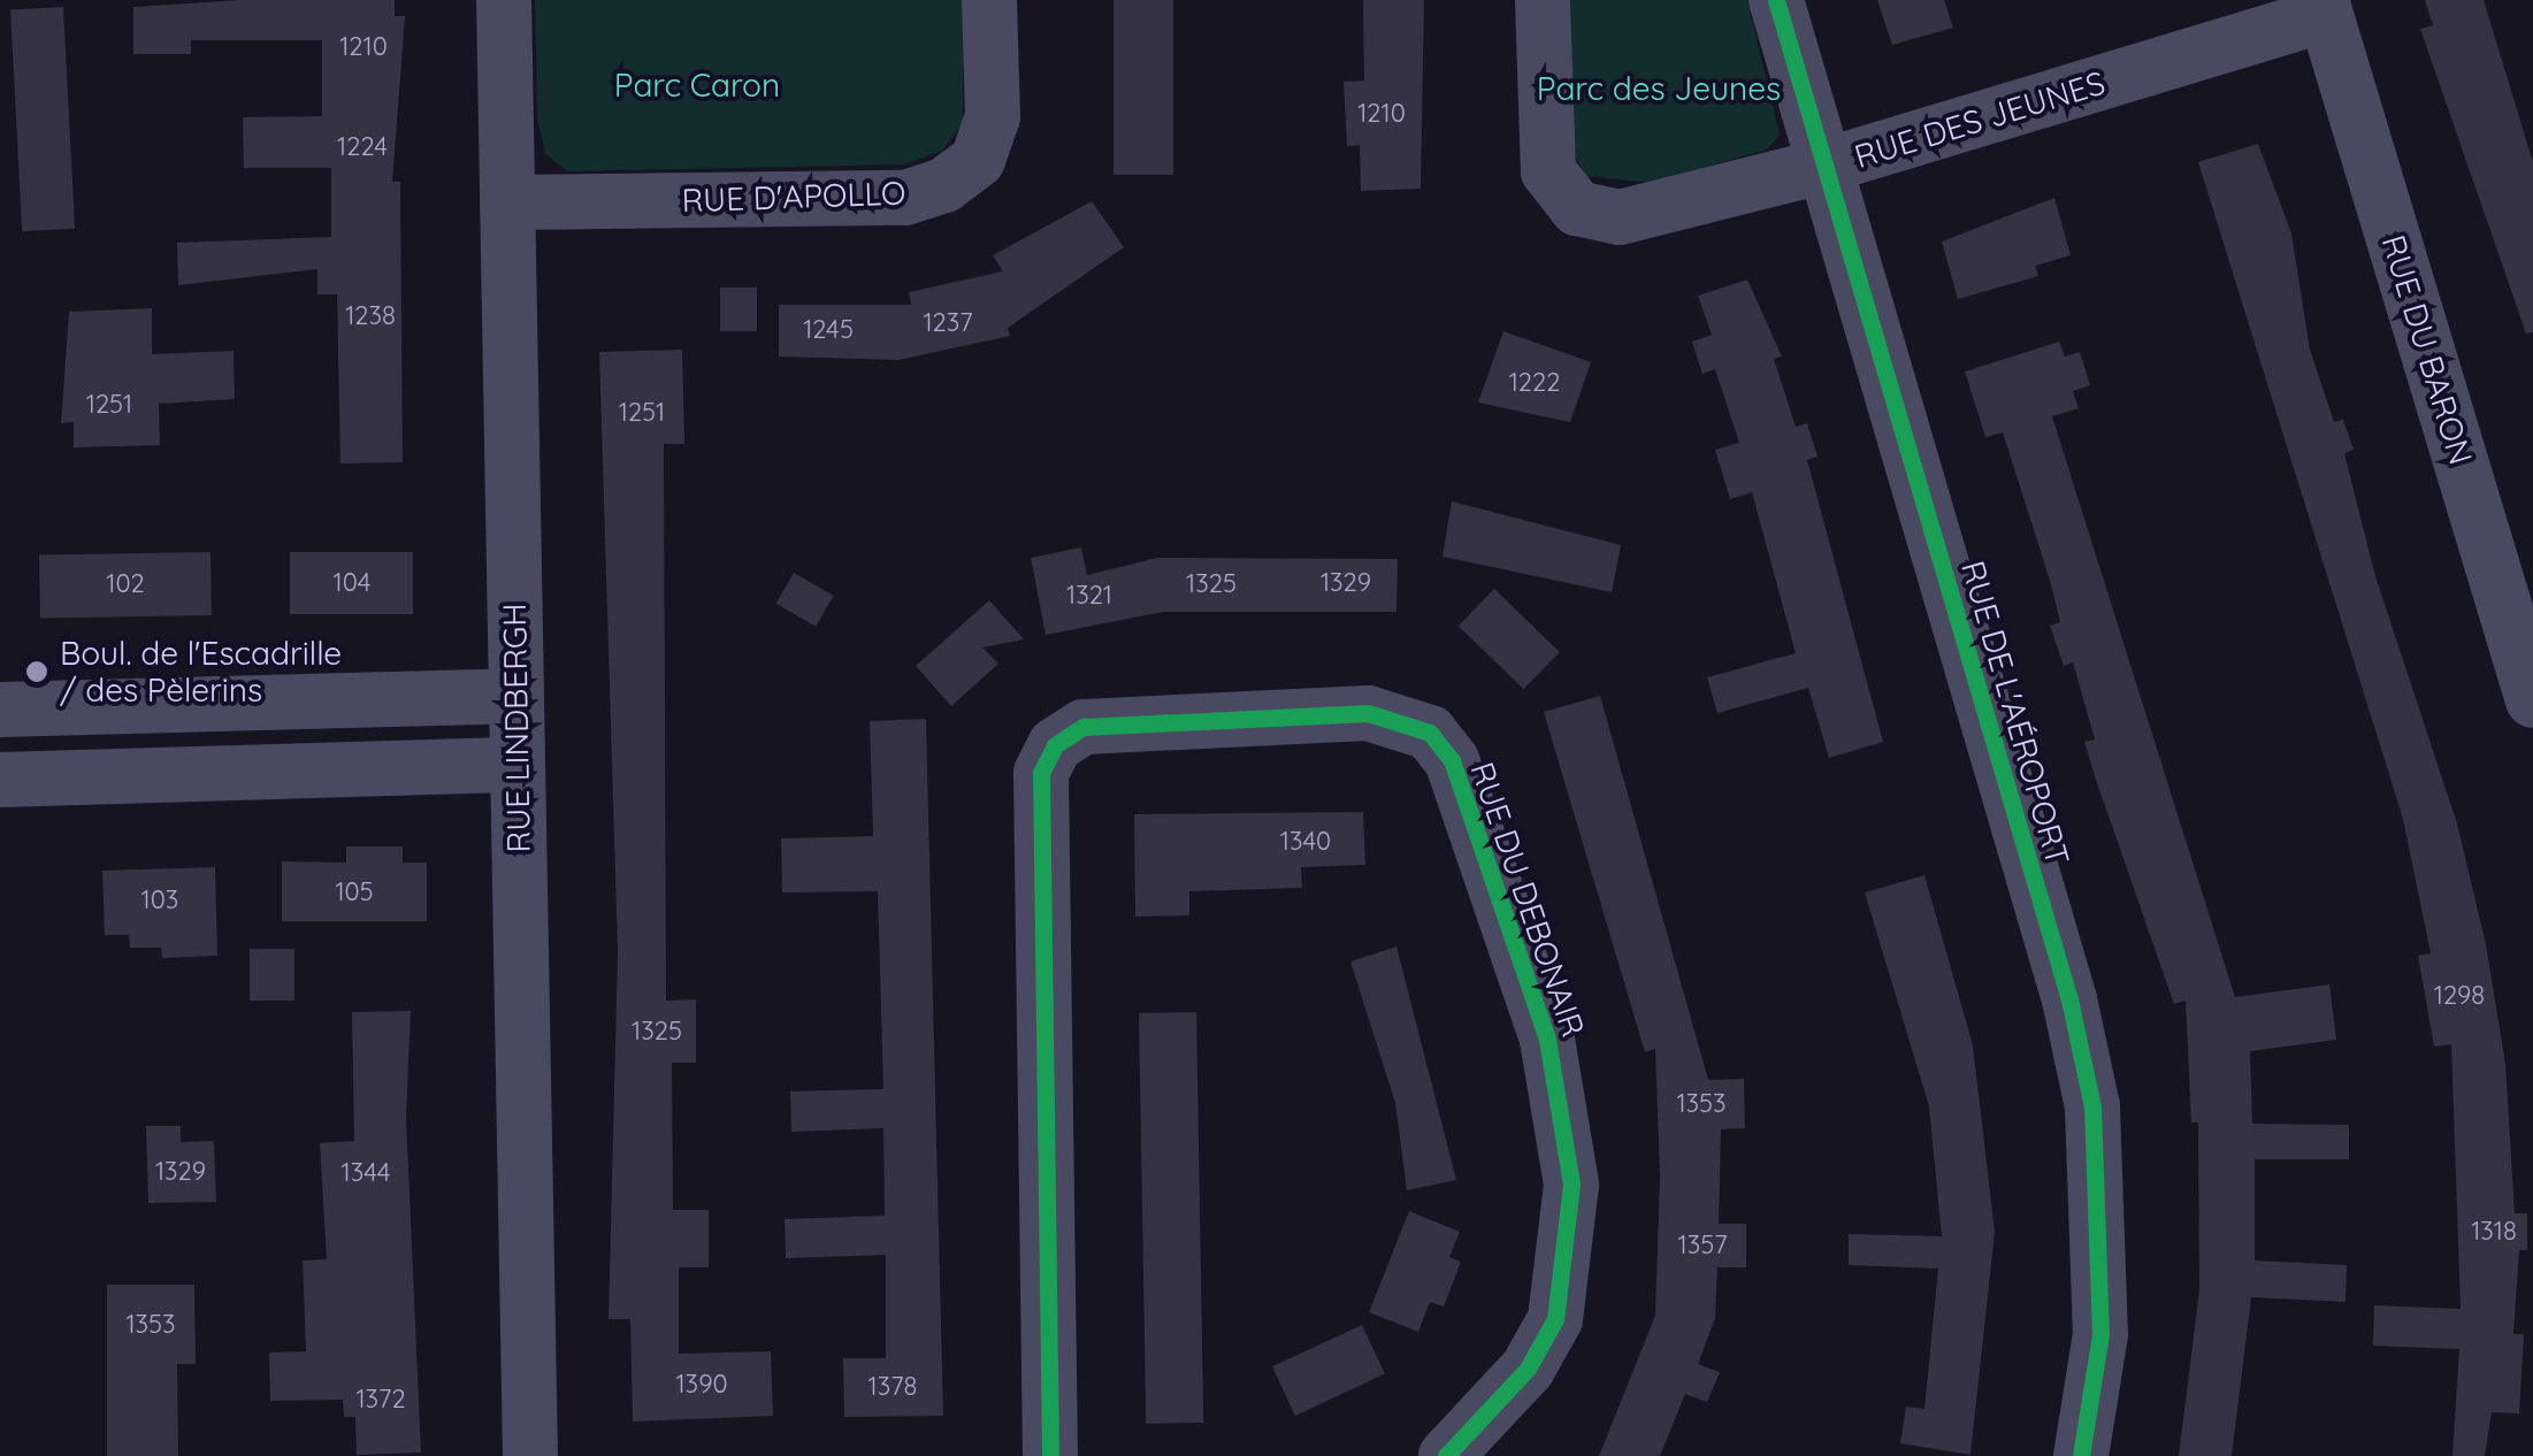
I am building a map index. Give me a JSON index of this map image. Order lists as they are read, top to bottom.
{
  "streets": {
    "street": [
      "RUE DES JEUNES",
      "RUE D'APOLLO",
      "RUE DU BARON",
      "RUE DE L'AÉROPORT",
      "RUE LINDBERGH",
      "RUE DU DEBONAIR"
    ]
  },
  "crossings": [
    ["RUE DES JEUNES", "RUE DU BARON"],
    ["RUE DES JEUNES", "RUE DE L'AÉROPORT"],
    ["RUE D'APOLLO", "RUE LINDBERGH"]
  ],
  "parks": ["Parc Caron", "Parc des Jeunes"],
  "places": ["Boul. de l'Escadrille / des Pèlerins"],
  "house_numbers": [
    "1210",
    "1210",
    "1224",
    "1238",
    "1237",
    "1245",
    "1222",
    "1251",
    "1251",
    "104",
    "1329",
    "102",
    "1325",
    "1321",
    "1340",
    "105",
    "103",
    "1298",
    "1325",
    "1353",
    "1329",
    "1344",
    "1318",
    "1357",
    "1353",
    "1390",
    "1378",
    "1372"
  ]
}
